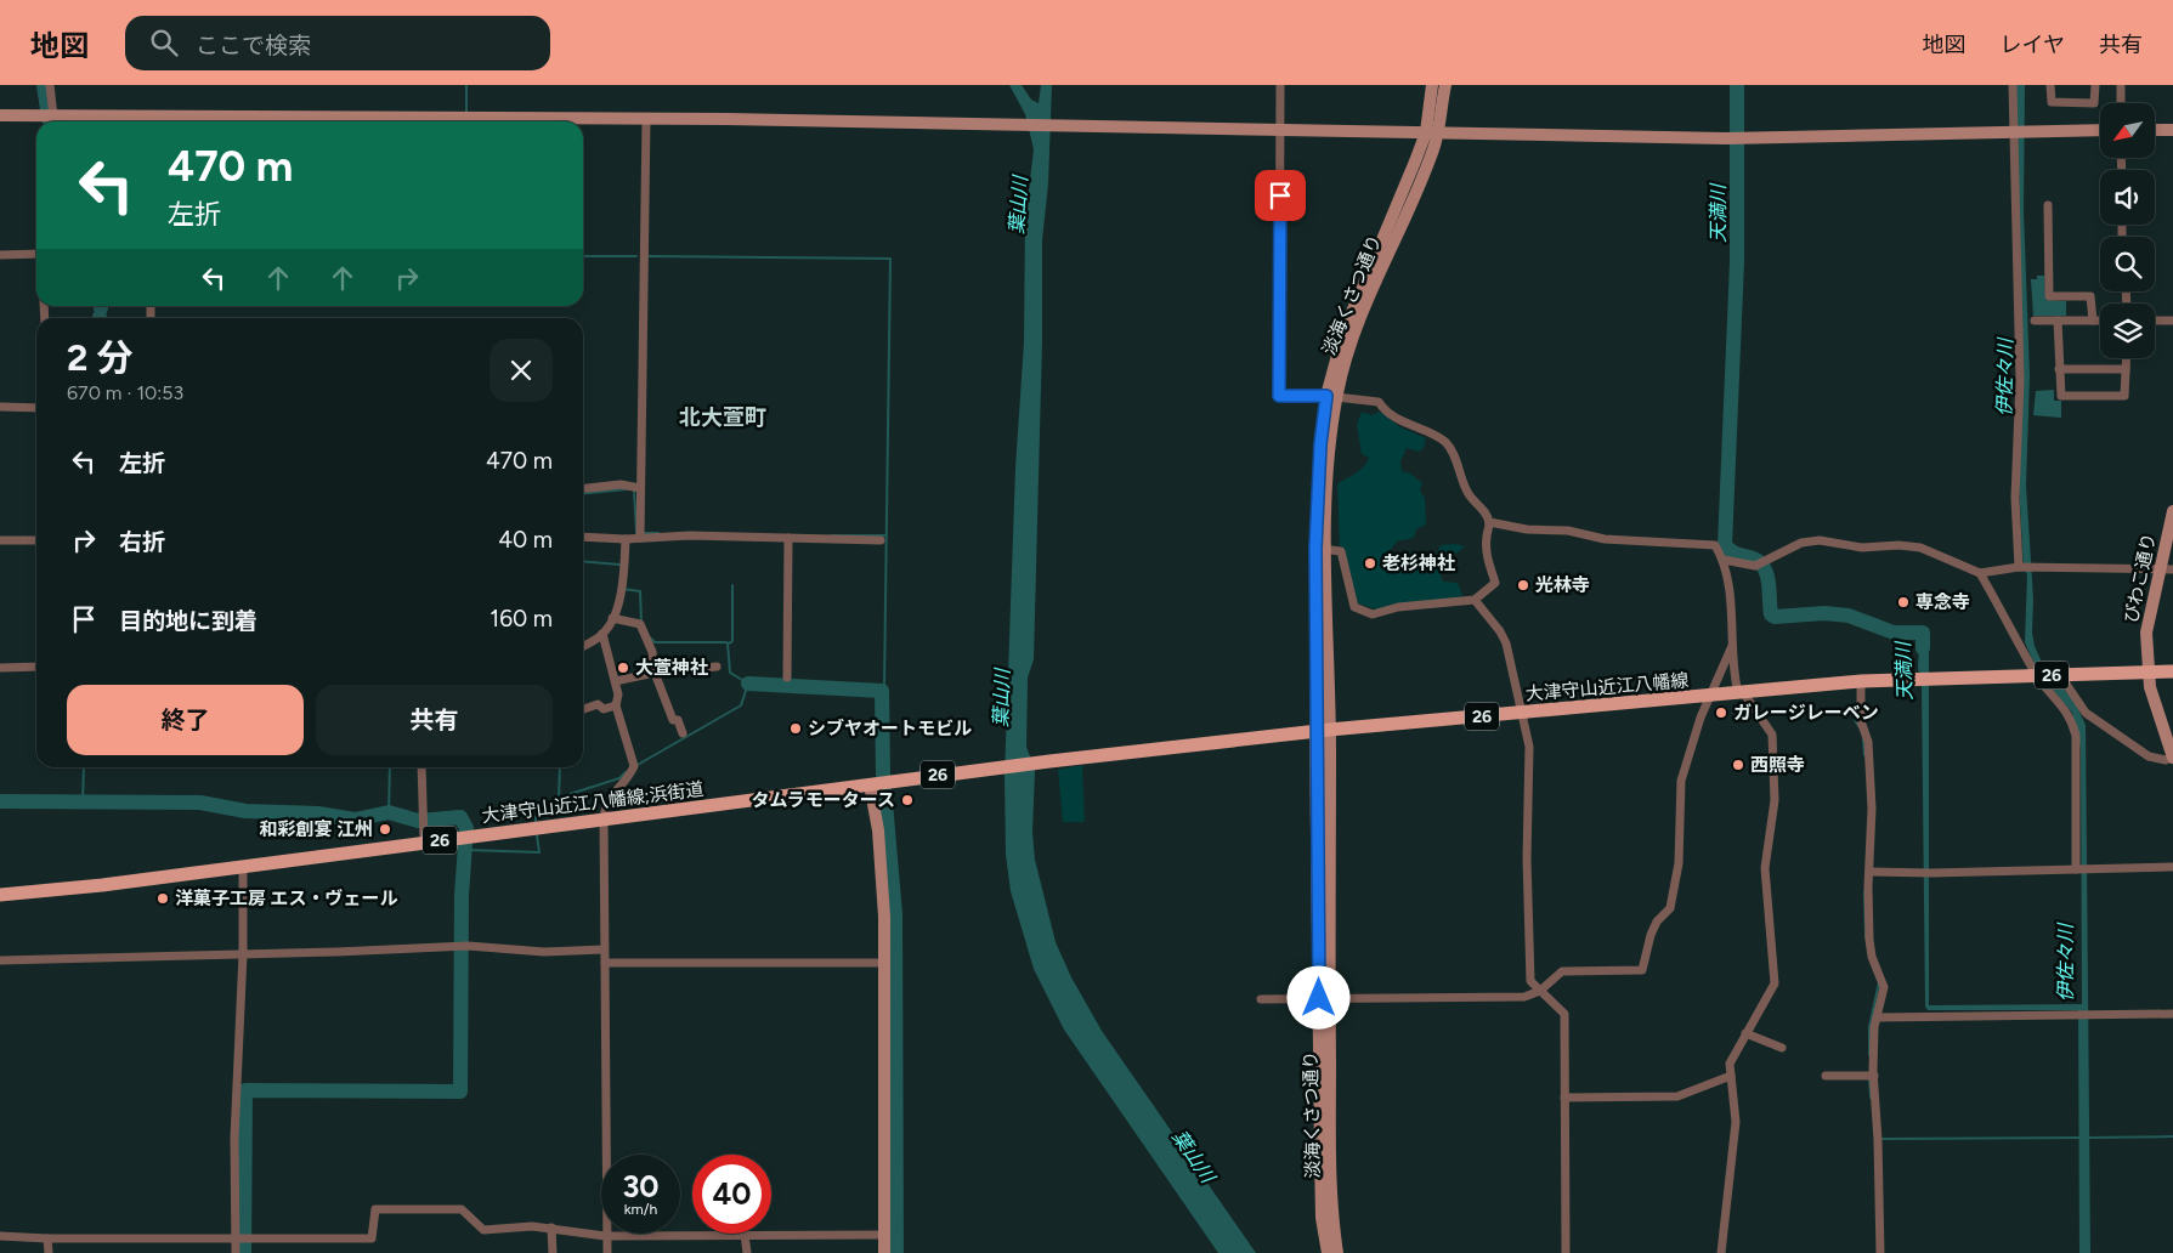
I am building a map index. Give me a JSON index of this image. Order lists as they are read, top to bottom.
{
  "streets": {
    "main road": ["26", "大津守山近江八幡線", "大津守山近江八幡線;浜街道"],
    "street": ["淡海くさつ通り", "びわこ通り"]
  },
  "crossings": [
    ["淡海くさつ通り", "大津守山近江八幡線"],
    ["びわこ通り", "大津守山近江八幡線"],
    ["大津守山近江八幡線", "大津守山近江八幡線;浜街道"]
  ],
  "districts": ["北大萱町"],
  "water": ["葉山川", "天満川", "伊佐々川"],
  "places": [
    "老杉神社",
    "光林寺",
    "専念寺",
    "大萱神社",
    "ガレージレーベン",
    "シブヤオートモビル",
    "西照寺",
    "タムラモータース",
    "和彩創宴 江州",
    "洋菓子工房 エス・ヴェール"
  ],
  "north": "bottom left",
  "page": {
    "header": "地図",
    "search": "ここで検索",
    "nav": ["地図", "レイヤ", "共有"],
    "turn": ["470 m", "左折"],
    "heading": ["2 分", "670 m · 10:53"],
    "list": [
      {
        "name": "左折",
        "value": "470 m"
      },
      {
        "name": "右折",
        "value": "40 m"
      },
      {
        "name": "目的地に到着",
        "value": "160 m"
      }
    ],
    "buttons": ["終了", "共有"],
    "speed": "30 km/h",
    "limit": "40"
  }
}
